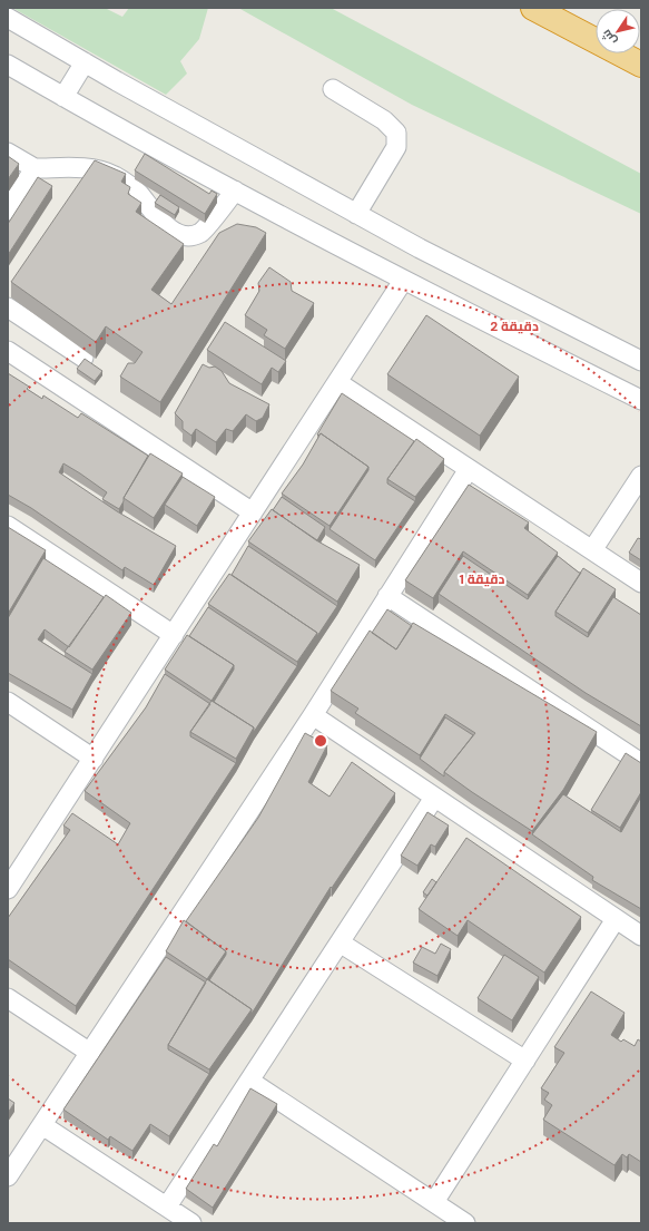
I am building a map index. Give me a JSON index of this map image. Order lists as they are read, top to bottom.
{
  "north": "bottom left",
  "rings": ["2 دقيقة", "1 دقيقة"]
}
